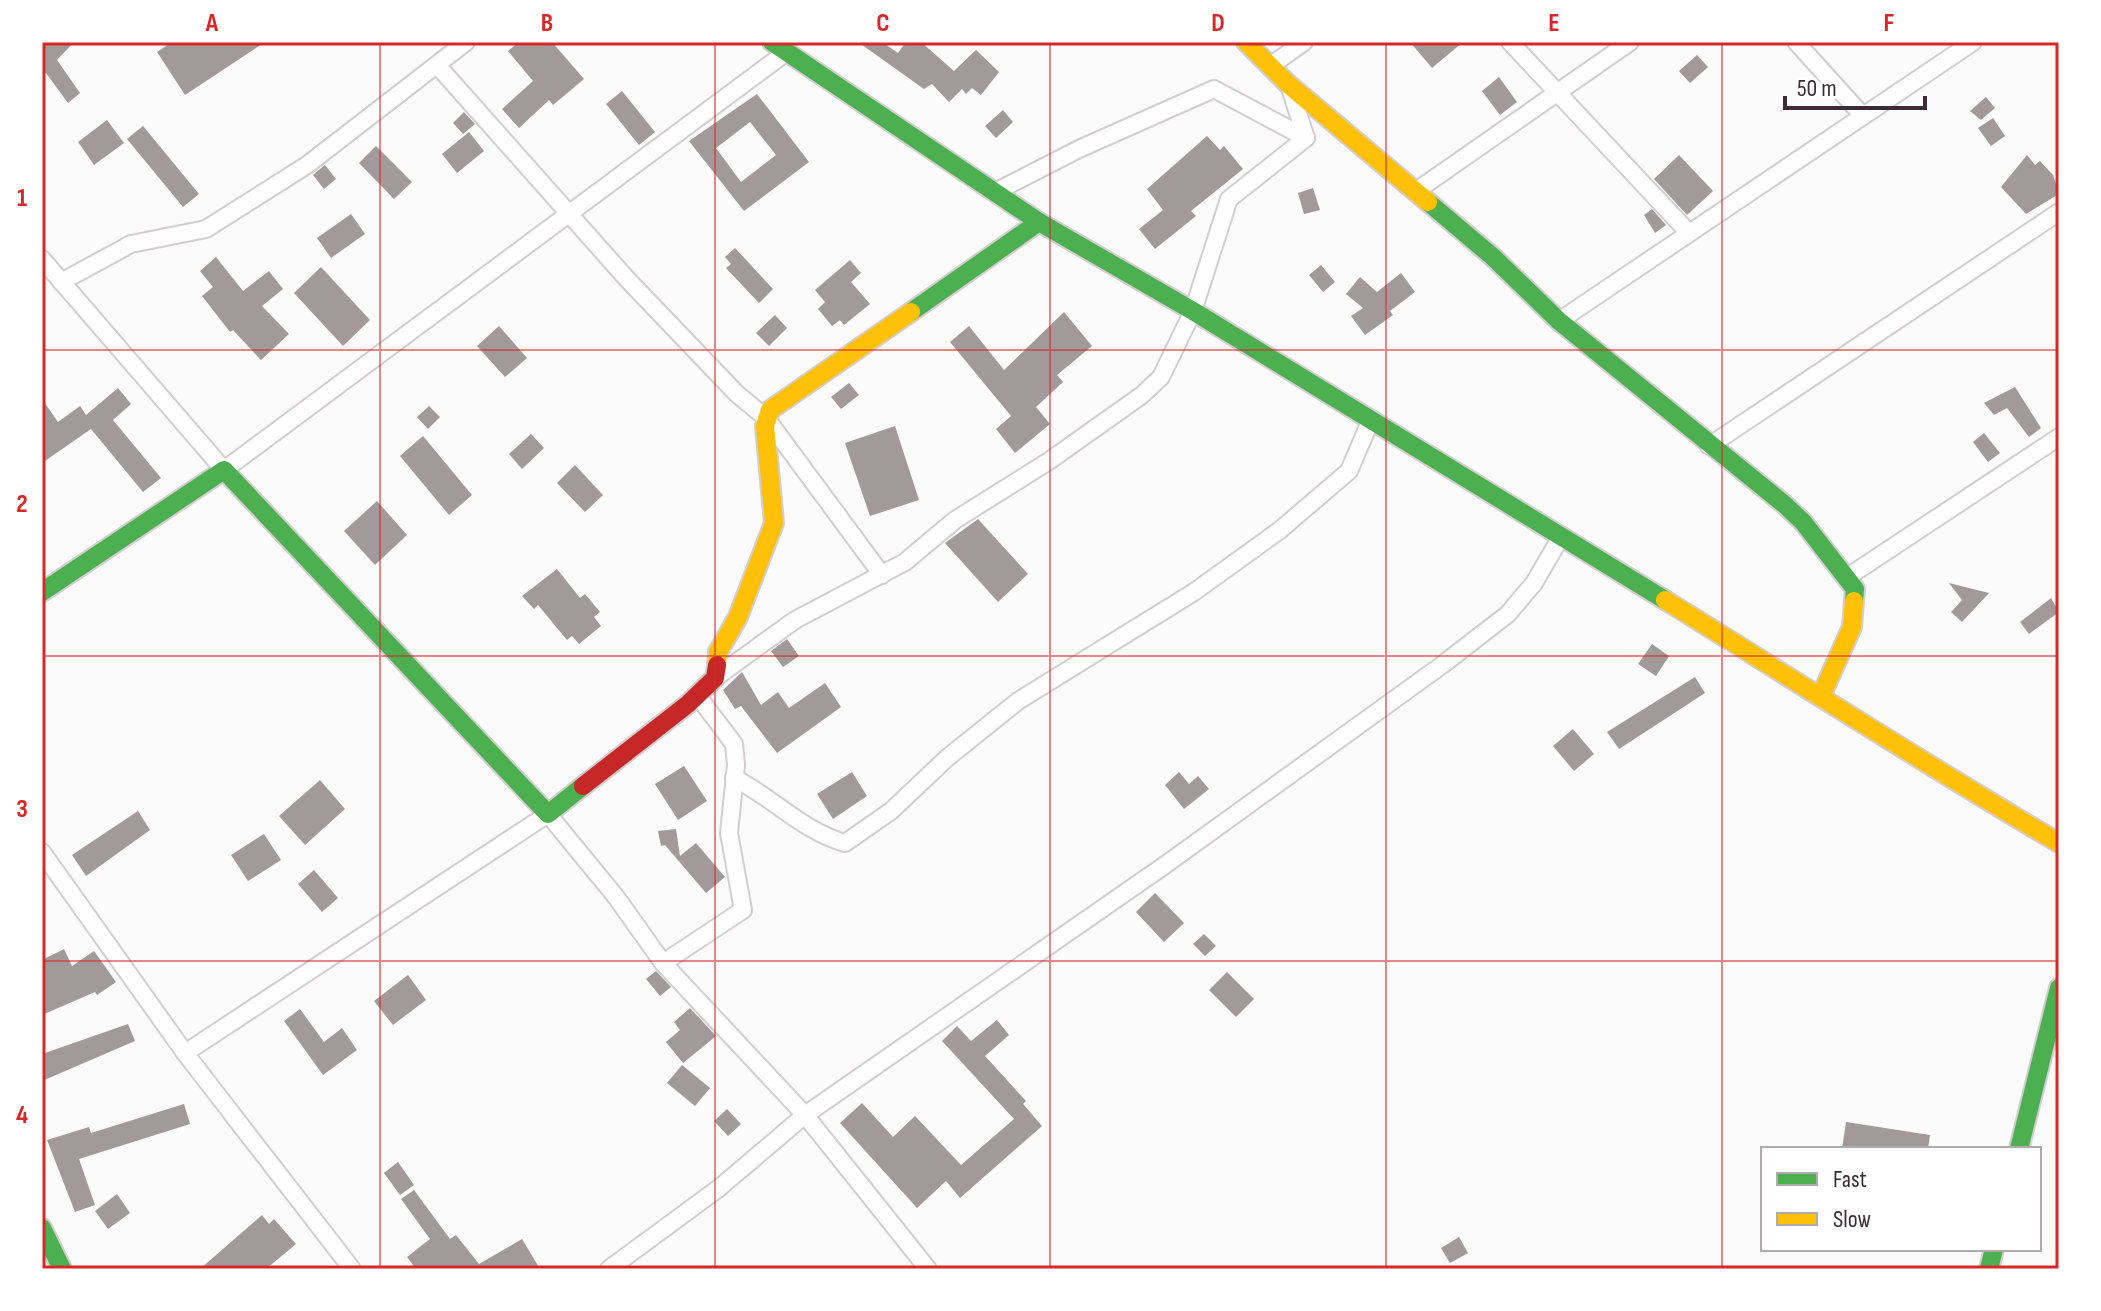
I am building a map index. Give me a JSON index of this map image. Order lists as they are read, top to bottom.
{
  "legend": ["Fast", "Slow"],
  "scale_bar": "50 m",
  "grid": {
    "columns": [
      "A",
      "B",
      "C",
      "D",
      "E",
      "F"
    ],
    "rows": [
      "1",
      "2",
      "3",
      "4"
    ]
  }
}
